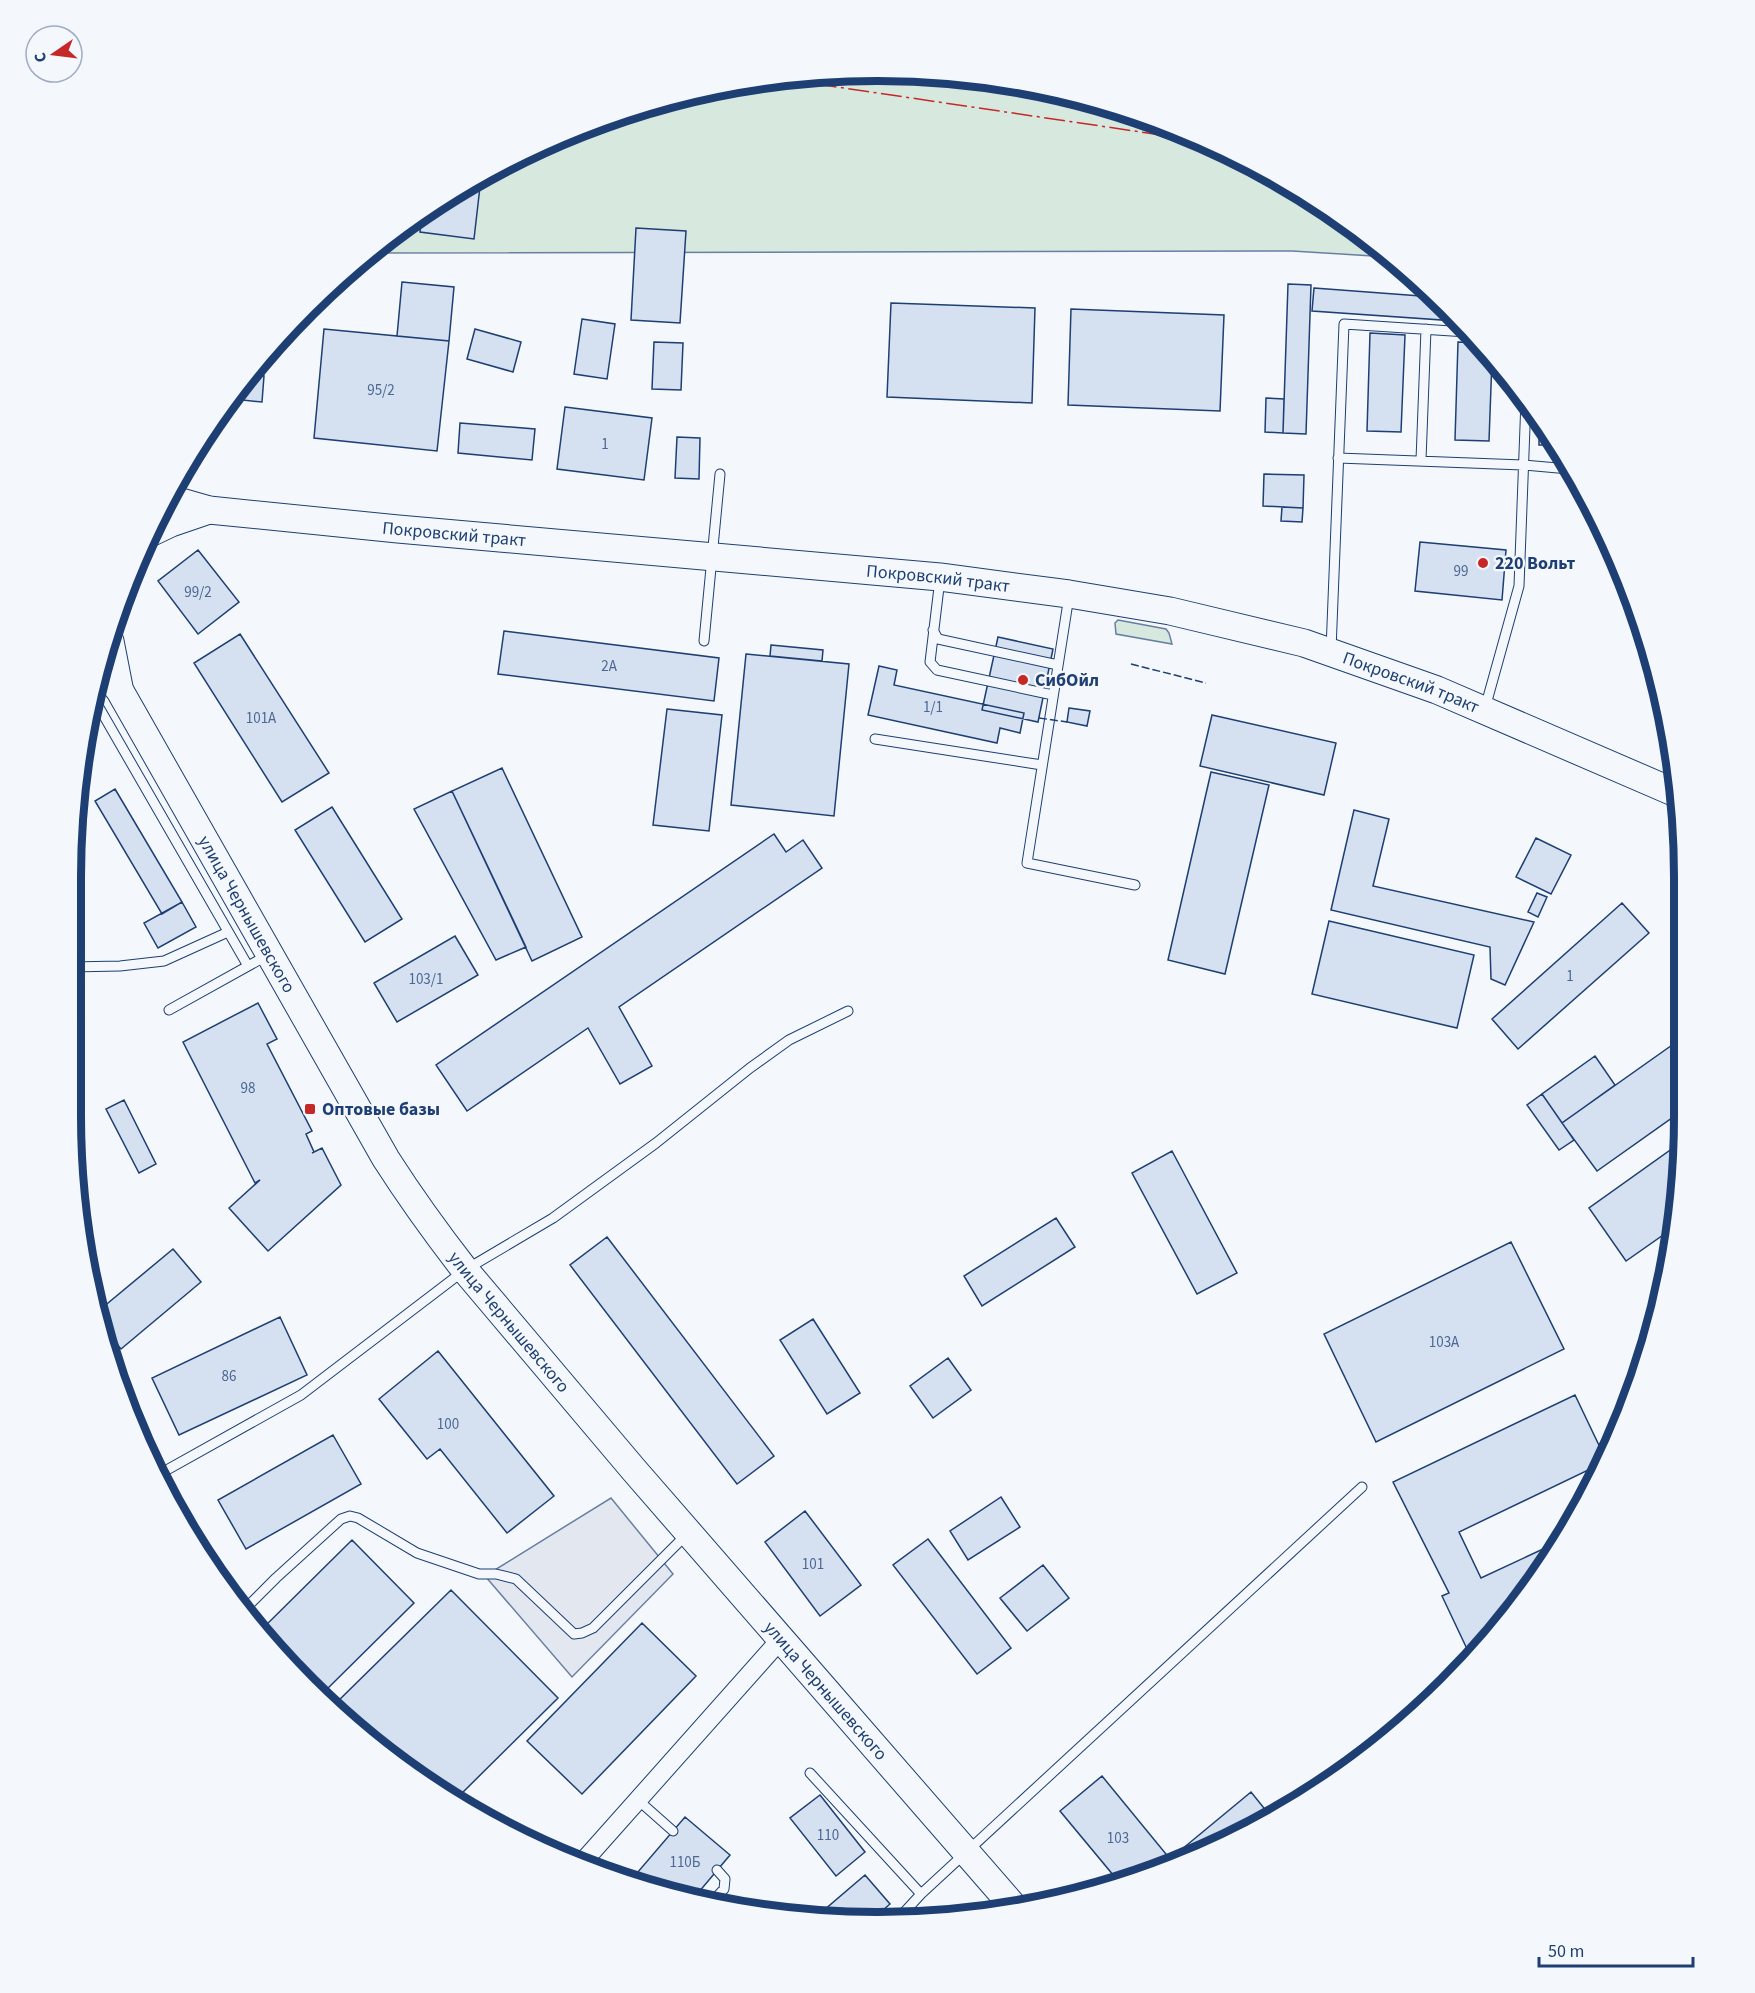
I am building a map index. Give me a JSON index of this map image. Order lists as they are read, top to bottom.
{
  "streets": {
    "main road": ["Покровский тракт", "улица Чернышевского"]
  },
  "places": {
    "other": ["220 Вольт", "СибОйл"],
    "transit": ["Оптовые базы"]
  },
  "house_numbers": [
    "95/2",
    "1",
    "99",
    "99/2",
    "2А",
    "1/1",
    "101А",
    "1",
    "103/1",
    "98",
    "103А",
    "86",
    "100",
    "101",
    "110",
    "103",
    "110Б"
  ],
  "scale_bar": "50 m",
  "north": "left"
}
